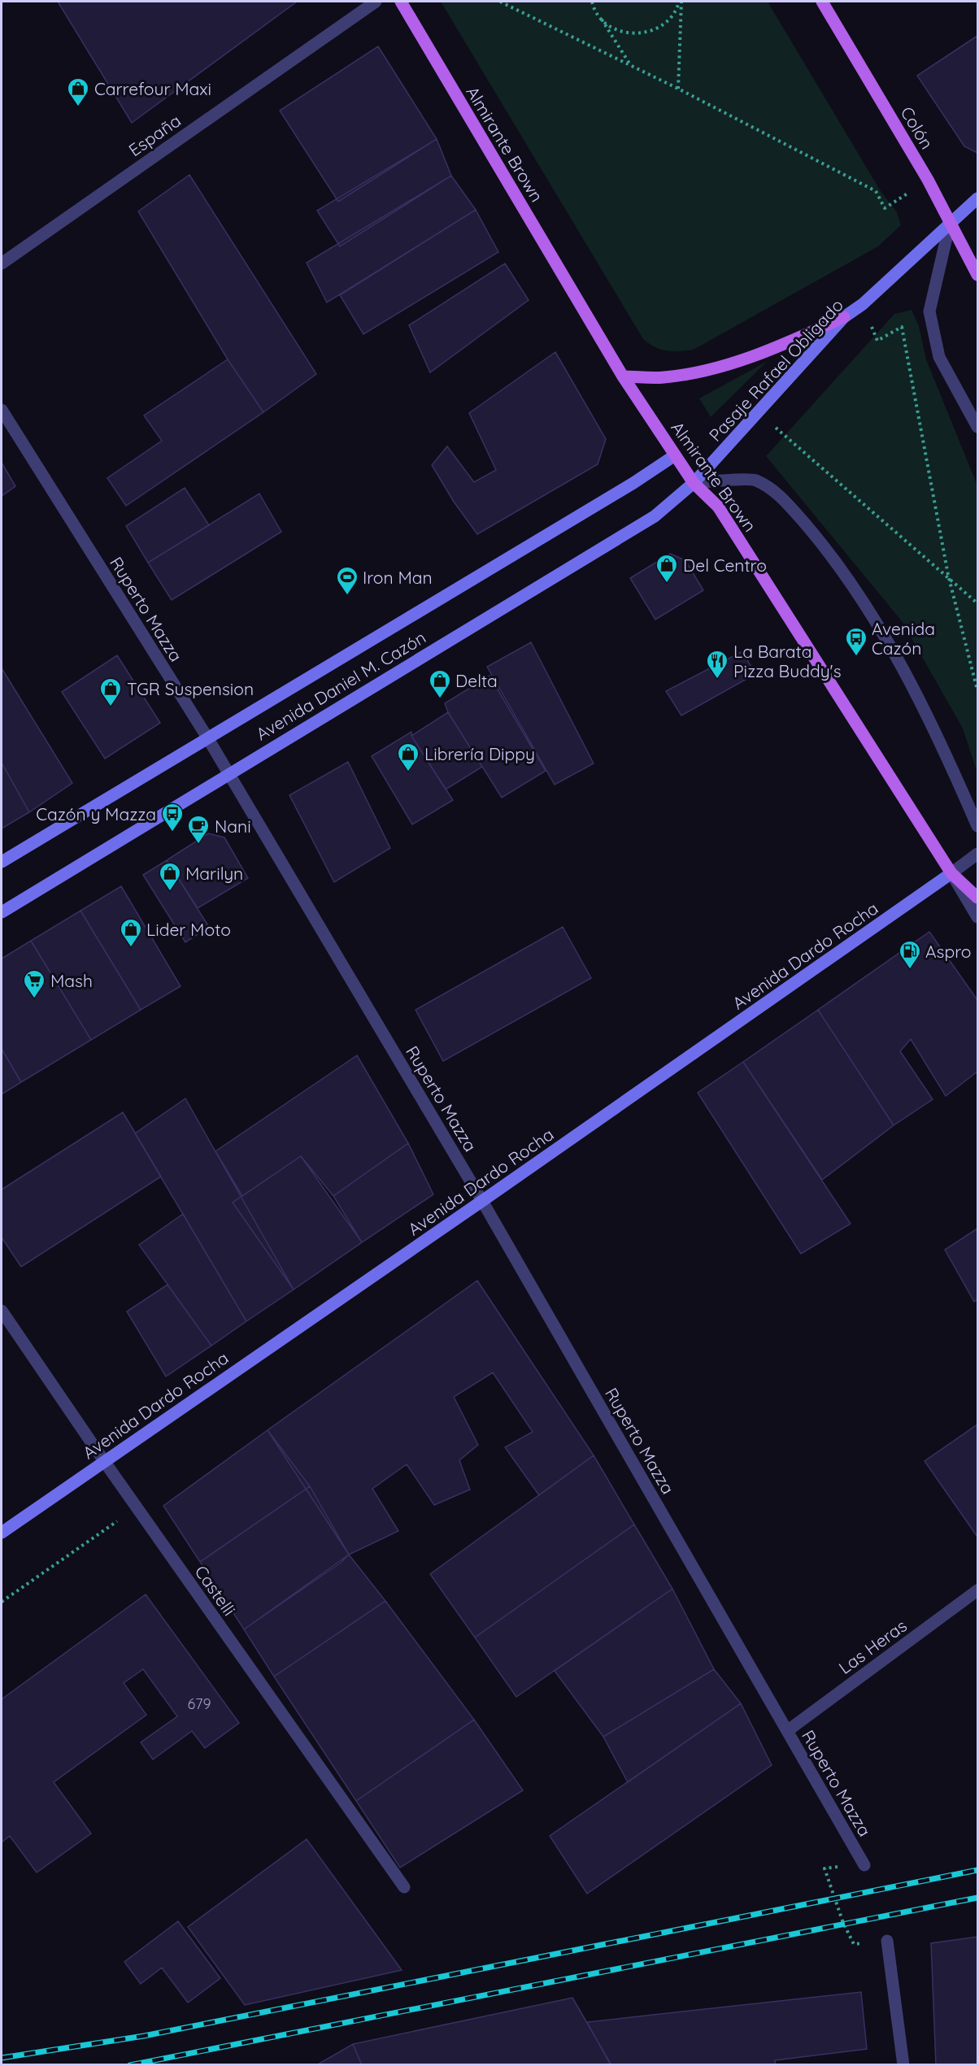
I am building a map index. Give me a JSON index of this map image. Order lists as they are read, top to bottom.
{
  "streets": {
    "main road": [
      "Colón",
      "Almirante Brown",
      "Pasaje Rafael Obligado",
      "Avenida Daniel M. Cazón",
      "Avenida Dardo Rocha"
    ],
    "street": [
      "España",
      "Ruperto Mazza",
      "Castelli",
      "Las Heras"
    ]
  },
  "crossings": [
    ["Colón", "Pasaje Rafael Obligado"],
    ["Almirante Brown", "Pasaje Rafael Obligado"],
    ["Almirante Brown", "Avenida Daniel M. Cazón"],
    ["Almirante Brown", "Avenida Dardo Rocha"],
    ["Pasaje Rafael Obligado", "Avenida Daniel M. Cazón"],
    ["Ruperto Mazza", "Avenida Daniel M. Cazón"],
    ["Ruperto Mazza", "Avenida Dardo Rocha"],
    ["Ruperto Mazza", "Las Heras"],
    ["Avenida Dardo Rocha", "Castelli"]
  ],
  "places": {
    "shop": [
      "Carrefour Maxi",
      "Del Centro",
      "Delta",
      "TGR Suspension",
      "Librería Dippy",
      "Marilyn",
      "Lider Moto"
    ],
    "sports": ["Iron Man"],
    "bus stop": ["Avenida Cazón", "Cazón y Mazza"],
    "restaurant": ["La Barata Pizza Buddy's"],
    "cafe": ["Nani"],
    "fuel station": ["Aspro"],
    "supermarket": ["Mash"]
  },
  "house_numbers": ["679"]
}
